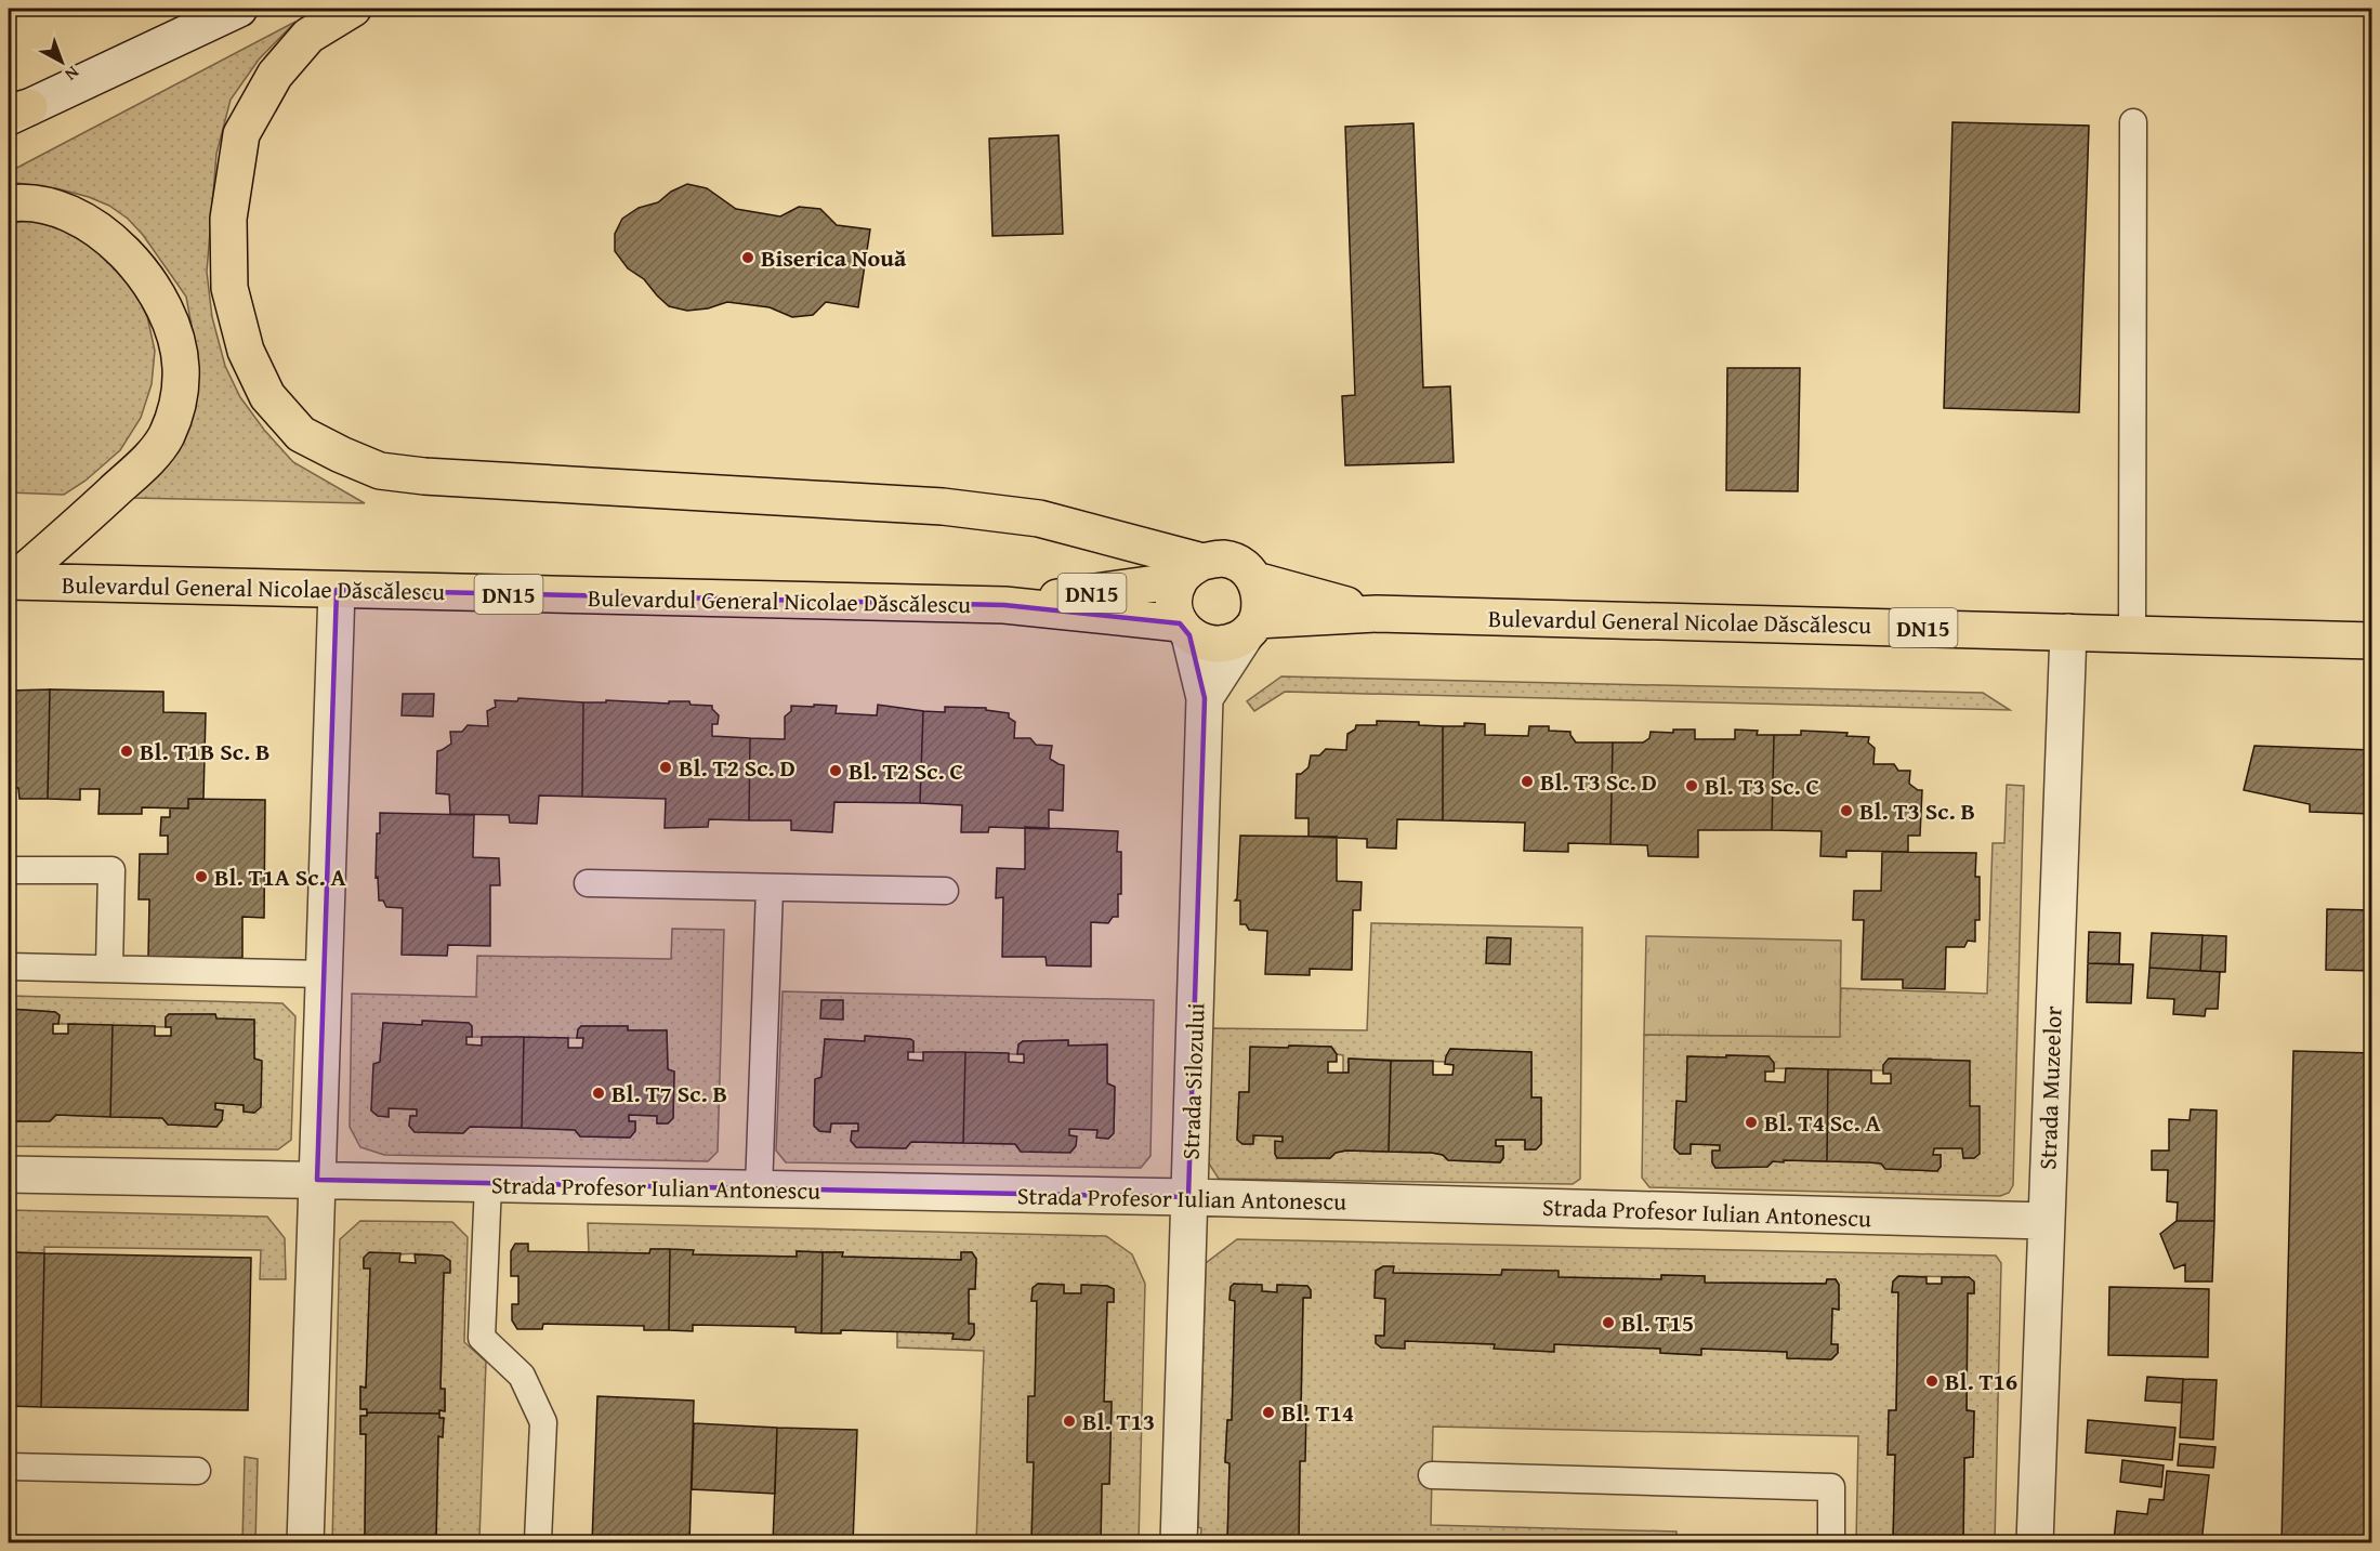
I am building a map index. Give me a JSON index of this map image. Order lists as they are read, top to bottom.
{
  "streets": {
    "main road": ["Bulevardul General Nicolae Dăscălescu", "DN15"],
    "street": ["Strada Silozului", "Strada Muzeelor", "Strada Profesor Iulian Antonescu"]
  },
  "crossings": [
    ["Bulevardul General Nicolae Dăscălescu", "DN15"],
    ["Bulevardul General Nicolae Dăscălescu", "Strada Silozului"],
    ["Bulevardul General Nicolae Dăscălescu", "Strada Muzeelor"],
    ["DN15", "Strada Silozului"],
    ["Strada Silozului", "Strada Profesor Iulian Antonescu"],
    ["Strada Muzeelor", "Strada Profesor Iulian Antonescu"]
  ],
  "places": [
    "Biserica Nouă",
    "Bl. T1B Sc. B",
    "Bl. T2 Sc. D",
    "Bl. T2 Sc. C",
    "Bl. T3 Sc. D",
    "Bl. T3 Sc. C",
    "Bl. T3 Sc. B",
    "Bl. T1A Sc. A",
    "Bl. T7 Sc. B",
    "Bl. T4 Sc. A",
    "Bl. T15",
    "Bl. T16",
    "Bl. T14",
    "Bl. T13"
  ],
  "north": "bottom right"
}
